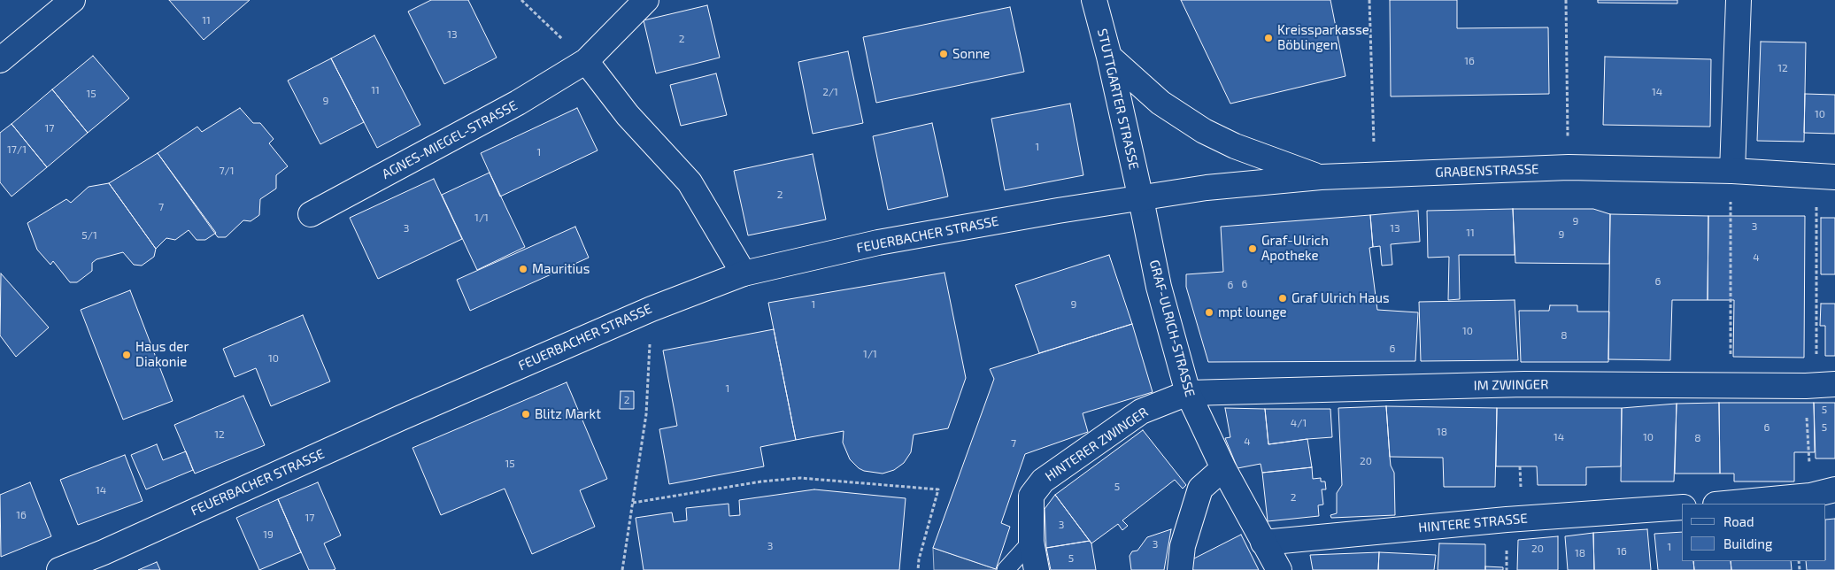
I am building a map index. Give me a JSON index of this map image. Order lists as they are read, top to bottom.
{
  "streets": {
    "street": [
      "STUTTGARTER STRASSE",
      "AGNES-MIEGEL-STRASSE",
      "GRABENSTRASSE",
      "FEUERBACHER STRASSE",
      "GRAF-ULRICH-STRASSE",
      "IM ZWINGER",
      "HINTERER ZWINGER",
      "HINTERE STRASSE"
    ]
  },
  "crossings": [
    ["STUTTGARTER STRASSE", "GRABENSTRASSE"],
    ["STUTTGARTER STRASSE", "FEUERBACHER STRASSE"],
    ["STUTTGARTER STRASSE", "GRAF-ULRICH-STRASSE"],
    ["GRABENSTRASSE", "FEUERBACHER STRASSE"],
    ["GRABENSTRASSE", "GRAF-ULRICH-STRASSE"],
    ["FEUERBACHER STRASSE", "GRAF-ULRICH-STRASSE"],
    ["GRAF-ULRICH-STRASSE", "IM ZWINGER"],
    ["GRAF-ULRICH-STRASSE", "HINTERER ZWINGER"],
    ["GRAF-ULRICH-STRASSE", "HINTERE STRASSE"],
    ["IM ZWINGER", "HINTERER ZWINGER"]
  ],
  "places": [
    "Kreissparkasse Böblingen",
    "Sonne",
    "Graf-Ulrich Apotheke",
    "Mauritius",
    "Graf Ulrich Haus",
    "mpt lounge",
    "Haus der Diakonie",
    "Blitz Markt"
  ],
  "house_numbers": [
    "11",
    "13",
    "2",
    "16",
    "12",
    "11",
    "2/1",
    "14",
    "15",
    "9",
    "10",
    "17",
    "1",
    "17/1",
    "1",
    "7/1",
    "2",
    "7",
    "1/1",
    "9",
    "3",
    "3",
    "13",
    "11",
    "9",
    "5/1",
    "4",
    "6",
    "6",
    "6",
    "1",
    "9",
    "10",
    "8",
    "6",
    "1/1",
    "10",
    "1",
    "2",
    "5",
    "4/1",
    "6",
    "5",
    "18",
    "12",
    "14",
    "10",
    "8",
    "4",
    "7",
    "20",
    "15",
    "5",
    "14",
    "2",
    "16",
    "17",
    "3",
    "19",
    "3",
    "3",
    "1",
    "20",
    "16",
    "18",
    "5"
  ],
  "legend": ["Road", "Building"]
}
